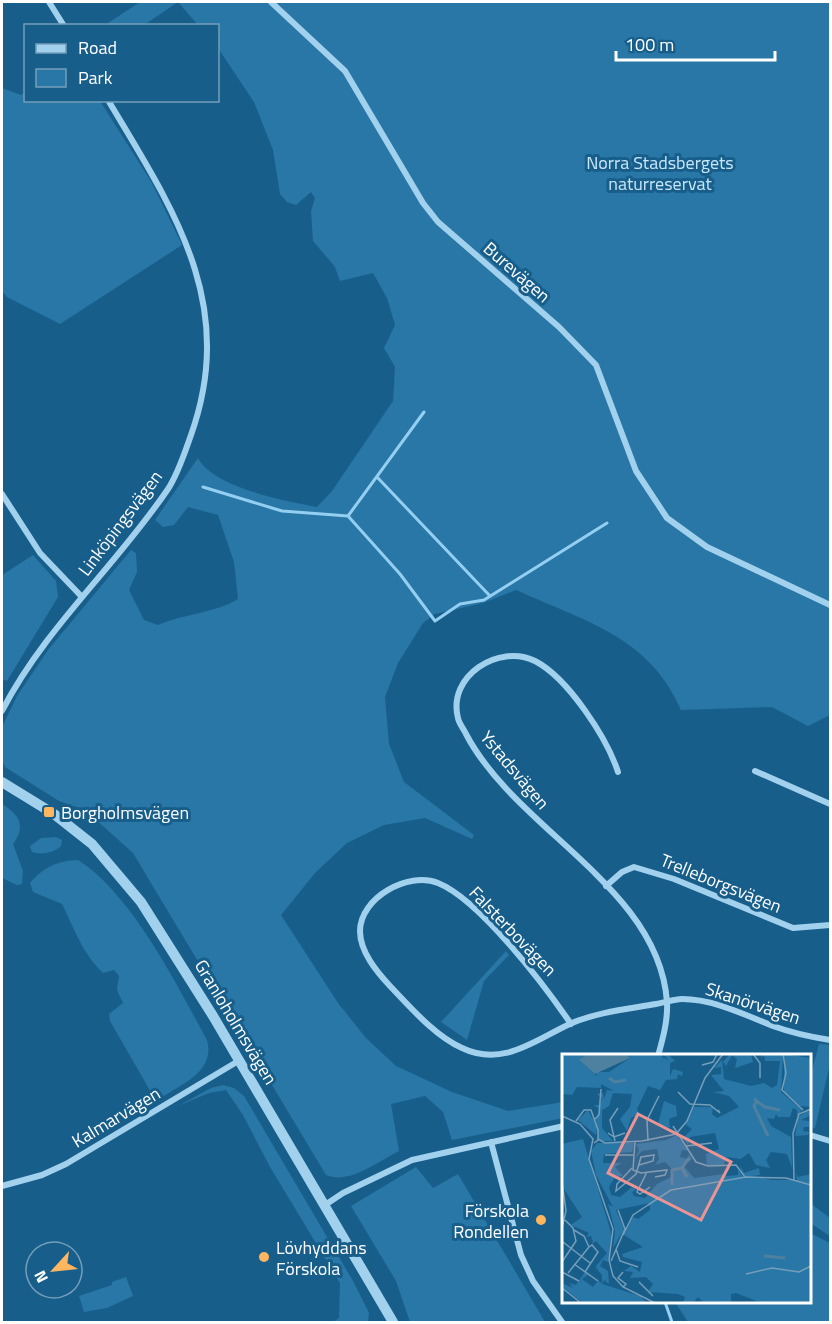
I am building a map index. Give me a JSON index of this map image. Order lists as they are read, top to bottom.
{
  "streets": {
    "street": [
      "Burevägen",
      "Linköpingsvägen",
      "Ystadsvägen",
      "Trelleborgsvägen",
      "Falsterbovägen",
      "Skanörvägen",
      "Granloholmsvägen",
      "Kalmarvägen"
    ]
  },
  "crossings": [
    ["Ystadsvägen", "Trelleborgsvägen"],
    ["Ystadsvägen", "Falsterbovägen"],
    ["Ystadsvägen", "Skanörvägen"],
    ["Falsterbovägen", "Skanörvägen"],
    ["Granloholmsvägen", "Kalmarvägen"]
  ],
  "parks": ["Norra Stadsbergets naturreservat"],
  "places": {
    "transit": ["Borgholmsvägen"],
    "other": ["Förskola Rondellen", "Lövhyddans Förskola"]
  },
  "legend": ["Road", "Park"],
  "scale_bar": "100 m",
  "north": "bottom left"
}
